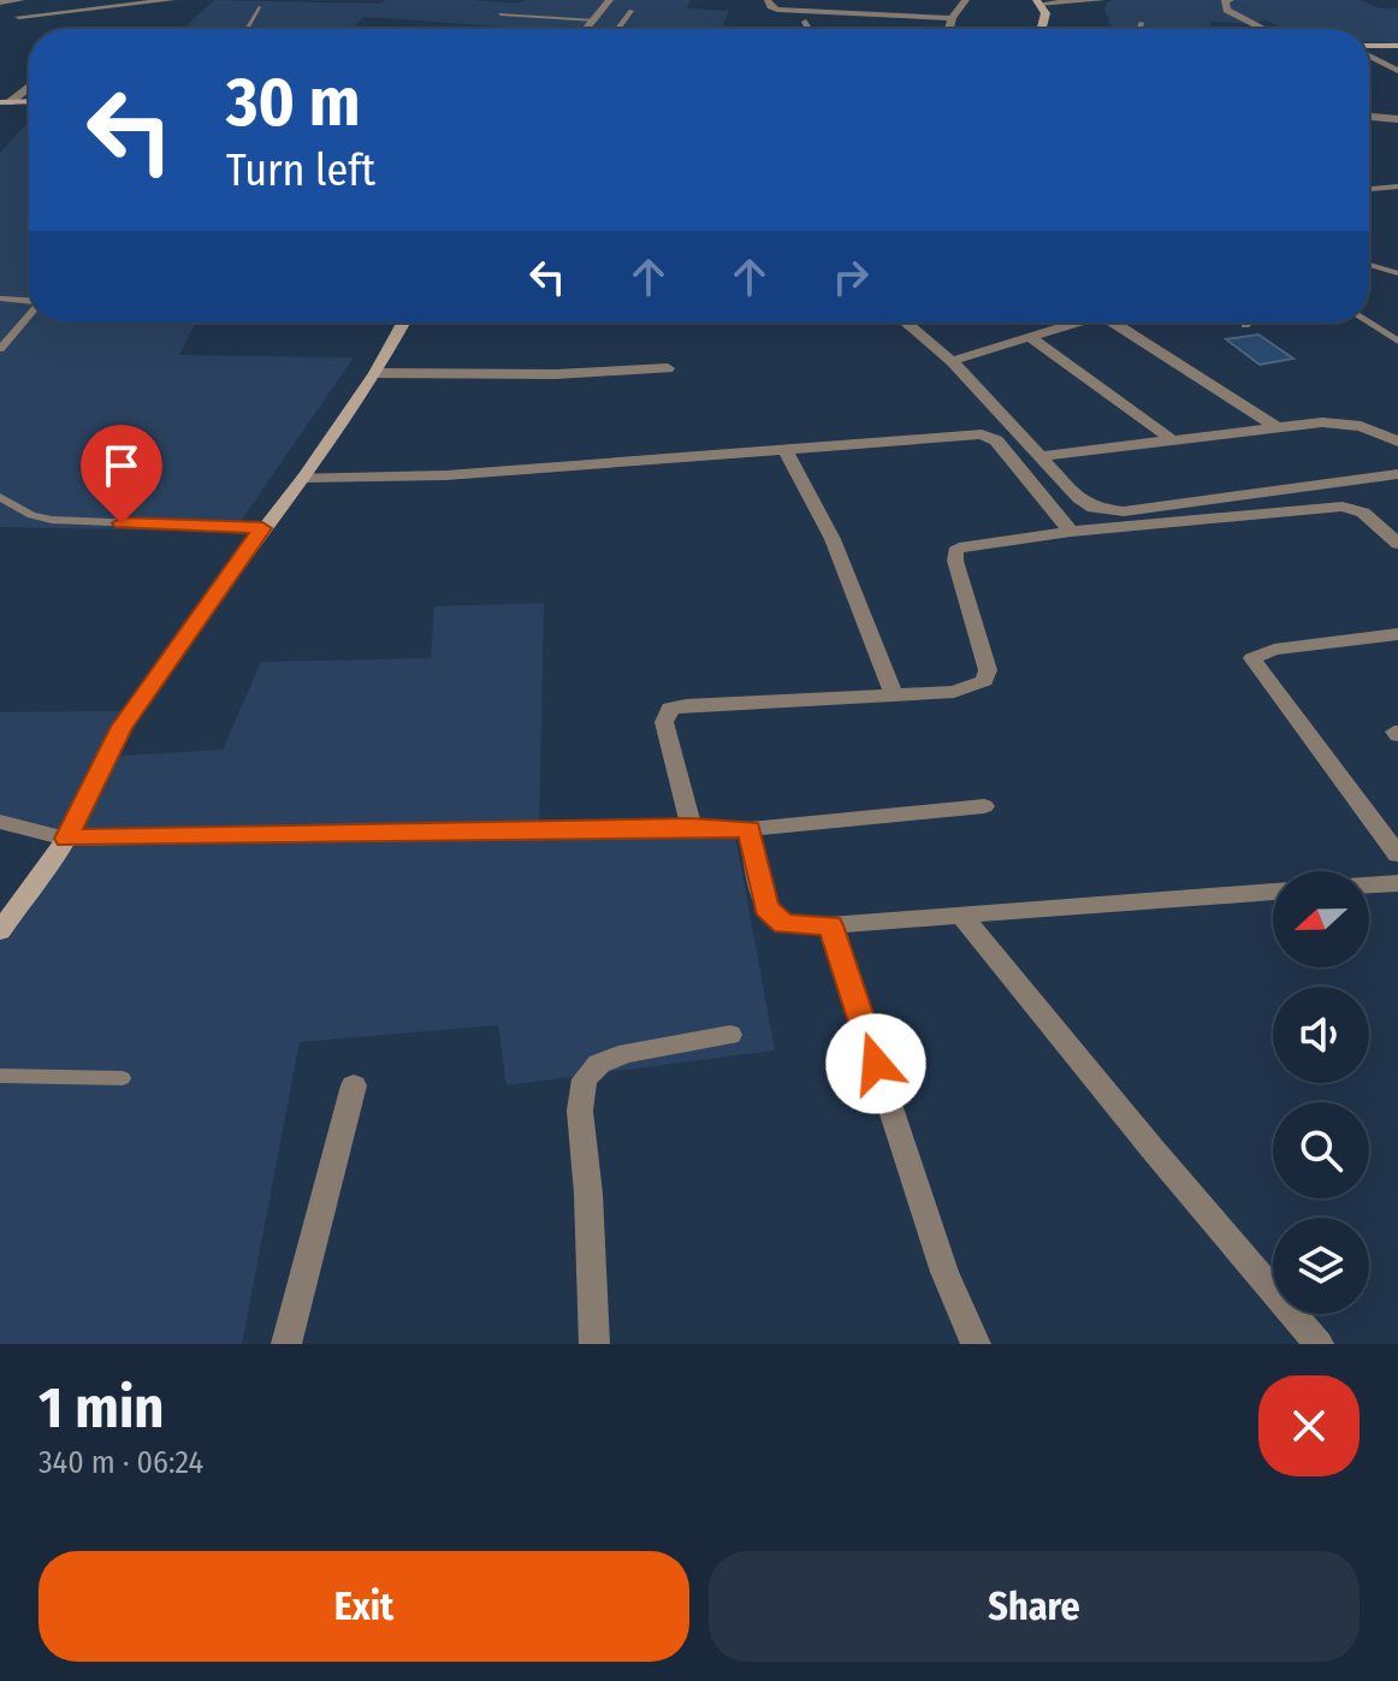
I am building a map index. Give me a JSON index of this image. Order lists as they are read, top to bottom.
{
  "north": "left",
  "page": {
    "turn": ["30 m", "Turn left"],
    "heading": ["1 min", "340 m · 06:24"],
    "buttons": ["Exit", "Share"]
  }
}
